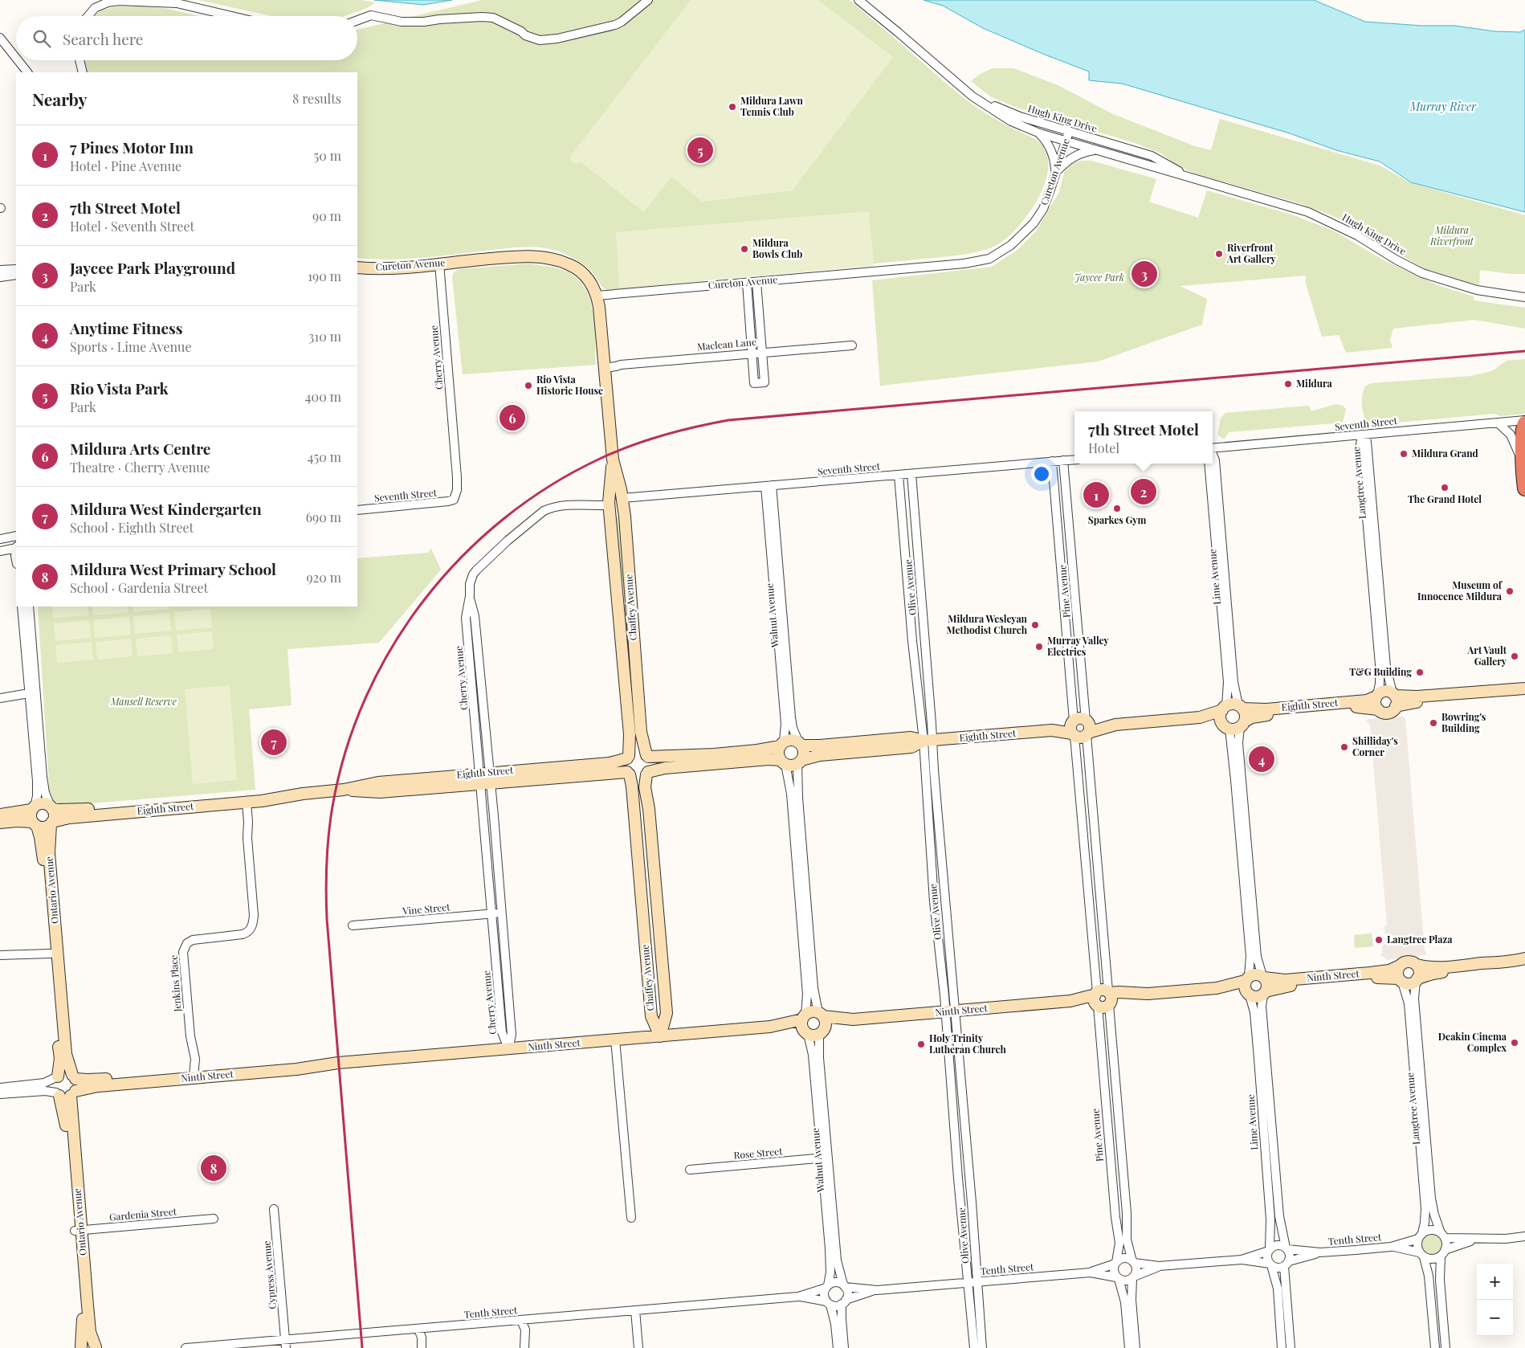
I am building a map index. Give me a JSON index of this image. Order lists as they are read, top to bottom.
{
  "streets": {
    "street": [
      "Hugh King Drive",
      "Cureton Avenue",
      "Maclean Lane",
      "Cherry Avenue",
      "Seventh Street",
      "Langtree Avenue",
      "Lime Avenue",
      "Olive Avenue",
      "Pine Avenue",
      "Chaffey Avenue",
      "Walnut Avenue",
      "Eighth Street",
      "Ontario Avenue",
      "Vine Street",
      "Ninth Street",
      "Jenkins Place",
      "Rose Street",
      "Gardenia Street",
      "Tenth Street",
      "Cypress Avenue"
    ]
  },
  "crossings": [
    ["Hugh King Drive", "Cureton Avenue"],
    ["Cureton Avenue", "Cherry Avenue"],
    ["Cureton Avenue", "Chaffey Avenue"],
    ["Maclean Lane", "Chaffey Avenue"],
    ["Cherry Avenue", "Seventh Street"],
    ["Cherry Avenue", "Chaffey Avenue"],
    ["Cherry Avenue", "Eighth Street"],
    ["Cherry Avenue", "Vine Street"],
    ["Cherry Avenue", "Ninth Street"],
    ["Seventh Street", "Langtree Avenue"],
    ["Seventh Street", "Olive Avenue"],
    ["Seventh Street", "Pine Avenue"],
    ["Seventh Street", "Chaffey Avenue"],
    ["Seventh Street", "Walnut Avenue"],
    ["Langtree Avenue", "Eighth Street"],
    ["Langtree Avenue", "Ninth Street"],
    ["Langtree Avenue", "Tenth Street"],
    ["Lime Avenue", "Eighth Street"],
    ["Lime Avenue", "Ninth Street"],
    ["Lime Avenue", "Tenth Street"],
    ["Olive Avenue", "Eighth Street"],
    ["Olive Avenue", "Ninth Street"],
    ["Olive Avenue", "Tenth Street"],
    ["Pine Avenue", "Eighth Street"],
    ["Pine Avenue", "Ninth Street"],
    ["Pine Avenue", "Tenth Street"],
    ["Chaffey Avenue", "Eighth Street"],
    ["Chaffey Avenue", "Ninth Street"],
    ["Walnut Avenue", "Eighth Street"],
    ["Walnut Avenue", "Ninth Street"],
    ["Walnut Avenue", "Rose Street"],
    ["Walnut Avenue", "Tenth Street"],
    ["Eighth Street", "Ontario Avenue"],
    ["Eighth Street", "Jenkins Place"],
    ["Ontario Avenue", "Ninth Street"],
    ["Ontario Avenue", "Gardenia Street"],
    ["Ninth Street", "Jenkins Place"],
    ["Tenth Street", "Cypress Avenue"]
  ],
  "water": ["Murray River"],
  "parks": ["Mildura Riverfront", "Jaycee Park", "Mansell Reserve"],
  "places": [
    "Mildura Lawn Tennis Club",
    "Mildura Bowls Club",
    "Riverfront Art Gallery",
    "Mildura",
    "Rio Vista Historic House",
    "Mildura Grand",
    "The Grand Hotel",
    "Sparkes Gym",
    "Museum of Innocence Mildura",
    "Mildura Wesleyan Methodist Church",
    "Murray Valley Electrics",
    "Art Vault Gallery",
    "T&G Building",
    "Bowring's Building",
    "Shilliday's Corner",
    "Langtree Plaza",
    "Deakin Cinema Complex",
    "Holy Trinity Lutheran Church"
  ],
  "page": {
    "search": "Search here",
    "heading": ["Nearby", "8 results"],
    "list": [
      {
        "mark": "1",
        "name": "7 Pines Motor Inn",
        "note": "Hotel · Pine Avenue",
        "value": "50 m"
      },
      {
        "mark": "2",
        "name": "7th Street Motel",
        "note": "Hotel · Seventh Street",
        "value": "90 m"
      },
      {
        "mark": "3",
        "name": "Jaycee Park Playground",
        "note": "Park",
        "value": "190 m"
      },
      {
        "mark": "4",
        "name": "Anytime Fitness",
        "note": "Sports · Lime Avenue",
        "value": "310 m"
      },
      {
        "mark": "5",
        "name": "Rio Vista Park",
        "note": "Park",
        "value": "400 m"
      },
      {
        "mark": "6",
        "name": "Mildura Arts Centre",
        "note": "Theatre · Cherry Avenue",
        "value": "450 m"
      },
      {
        "mark": "7",
        "name": "Mildura West Kindergarten",
        "note": "School · Eighth Street",
        "value": "690 m"
      },
      {
        "mark": "8",
        "name": "Mildura West Primary School",
        "note": "School · Gardenia Street",
        "value": "920 m"
      }
    ],
    "pins": [
      "5",
      "3",
      "6",
      "2",
      "1",
      "7",
      "4",
      "8"
    ],
    "popup": ["7th Street Motel", "Hotel"],
    "map_buttons": ["+", "−"]
  }
}
